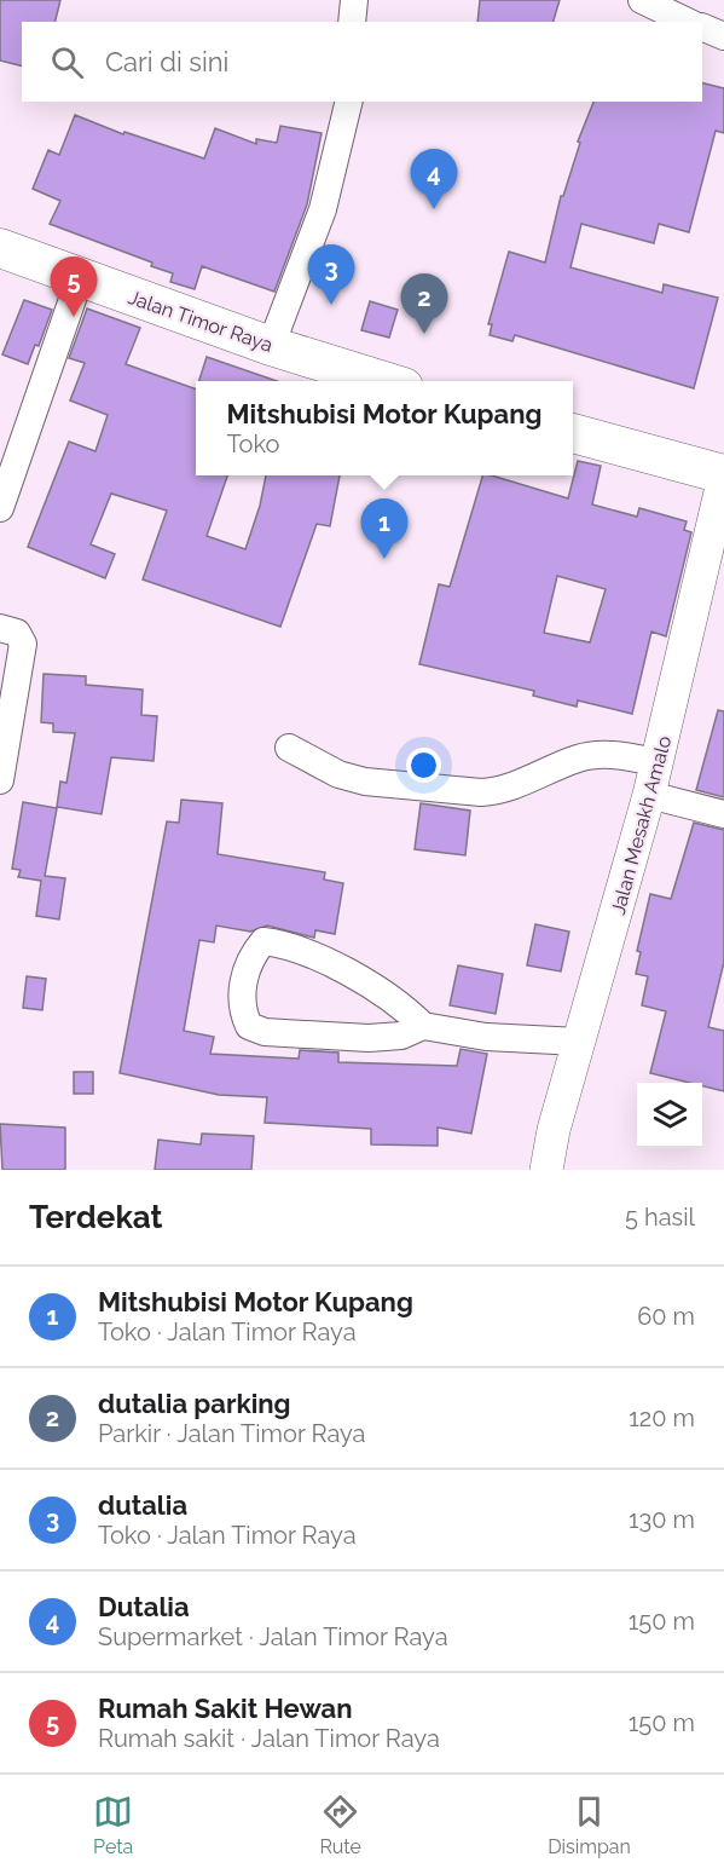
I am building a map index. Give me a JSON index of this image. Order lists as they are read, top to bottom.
{
  "streets": {
    "highway": ["Jalan Timor Raya"],
    "main road": ["Jalan Mesakh Amalo"]
  },
  "page": {
    "search": "Cari di sini",
    "pins": [
      "4",
      "3",
      "5",
      "2",
      "1"
    ],
    "popup": ["Mitshubisi Motor Kupang", "Toko"],
    "heading": ["Terdekat", "5 hasil"],
    "list": [
      {
        "mark": "1",
        "name": "Mitshubisi Motor Kupang",
        "note": "Toko · Jalan Timor Raya",
        "value": "60 m"
      },
      {
        "mark": "2",
        "name": "dutalia parking",
        "note": "Parkir · Jalan Timor Raya",
        "value": "120 m"
      },
      {
        "mark": "3",
        "name": "dutalia",
        "note": "Toko · Jalan Timor Raya",
        "value": "130 m"
      },
      {
        "mark": "4",
        "name": "Dutalia",
        "note": "Supermarket · Jalan Timor Raya",
        "value": "150 m"
      },
      {
        "mark": "5",
        "name": "Rumah Sakit Hewan",
        "note": "Rumah sakit · Jalan Timor Raya",
        "value": "150 m"
      }
    ],
    "nav": ["Peta", "Rute", "Disimpan"]
  }
}
